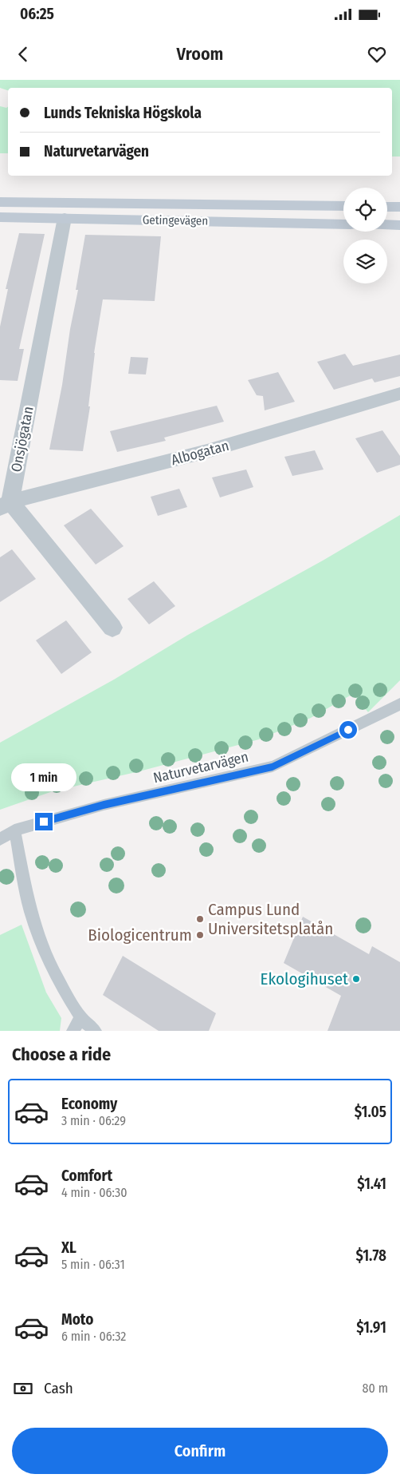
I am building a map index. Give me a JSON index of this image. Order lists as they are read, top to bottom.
{
  "streets": {
    "main road": ["Getingevägen"],
    "street": ["Onsjögatan", "Albogatan"],
    "lane": ["Naturvetarvägen"]
  },
  "crossings": [
    ["Getingevägen", "Onsjögatan"],
    ["Onsjögatan", "Albogatan"]
  ],
  "places": ["Campus Lund Universitetsplatån", "Biologicentrum", "Ekologihuset"],
  "page": {
    "status": "06:25",
    "header": "Vroom",
    "banner": ["Lunds Tekniska Högskola", "Naturvetarvägen"],
    "bubble": "1 min",
    "heading": "Choose a ride",
    "list": [
      {
        "name": "Economy",
        "note": "3 min · 06:29",
        "value": "$1.05"
      },
      {
        "name": "Comfort",
        "note": "4 min · 06:30",
        "value": "$1.41"
      },
      {
        "name": "XL",
        "note": "5 min · 06:31",
        "value": "$1.78"
      },
      {
        "name": "Moto",
        "note": "6 min · 06:32",
        "value": "$1.91"
      }
    ],
    "pay": ["Cash", "80 m"],
    "buttons": "Confirm"
  }
}
